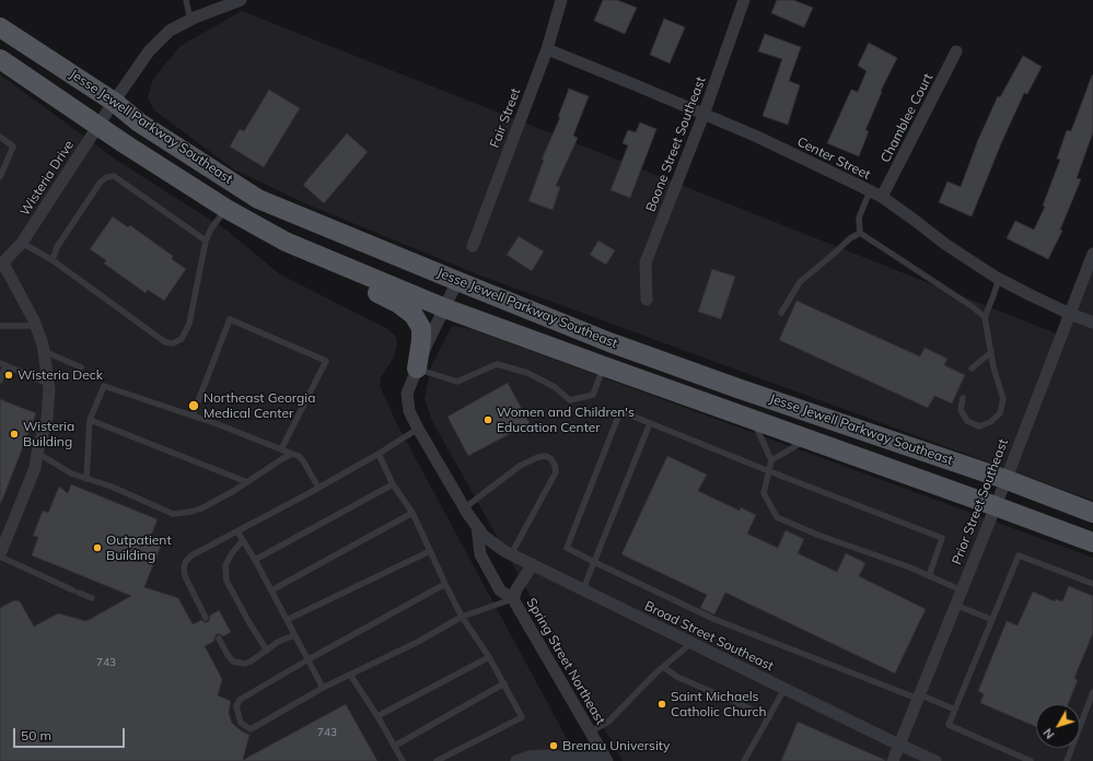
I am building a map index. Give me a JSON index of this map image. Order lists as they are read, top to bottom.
{
  "streets": {
    "main road": ["Jesse Jewell Parkway Southeast"],
    "street": [
      "Fair Street",
      "Chamblee Court",
      "Boone Street Southeast",
      "Center Street",
      "Wisteria Drive",
      "Prior Street Southeast",
      "Broad Street Southeast",
      "Spring Street Northeast"
    ]
  },
  "crossings": [
    ["Fair Street", "Center Street"],
    ["Chamblee Court", "Center Street"],
    ["Jesse Jewell Parkway Southeast", "Wisteria Drive"],
    ["Jesse Jewell Parkway Southeast", "Prior Street Southeast"],
    ["Jesse Jewell Parkway Southeast", "Spring Street Northeast"],
    ["Boone Street Southeast", "Center Street"],
    ["Center Street", "Prior Street Southeast"],
    ["Prior Street Southeast", "Broad Street Southeast"],
    ["Broad Street Southeast", "Spring Street Northeast"]
  ],
  "places": [
    "Wisteria Deck",
    "Northeast Georgia Medical Center",
    "Women and Children's Education Center",
    "Wisteria Building",
    "Outpatient Building",
    "Saint Michaels Catholic Church",
    "Brenau University"
  ],
  "house_numbers": ["743", "743"],
  "scale_bar": "50 m",
  "north": "bottom left"
}
